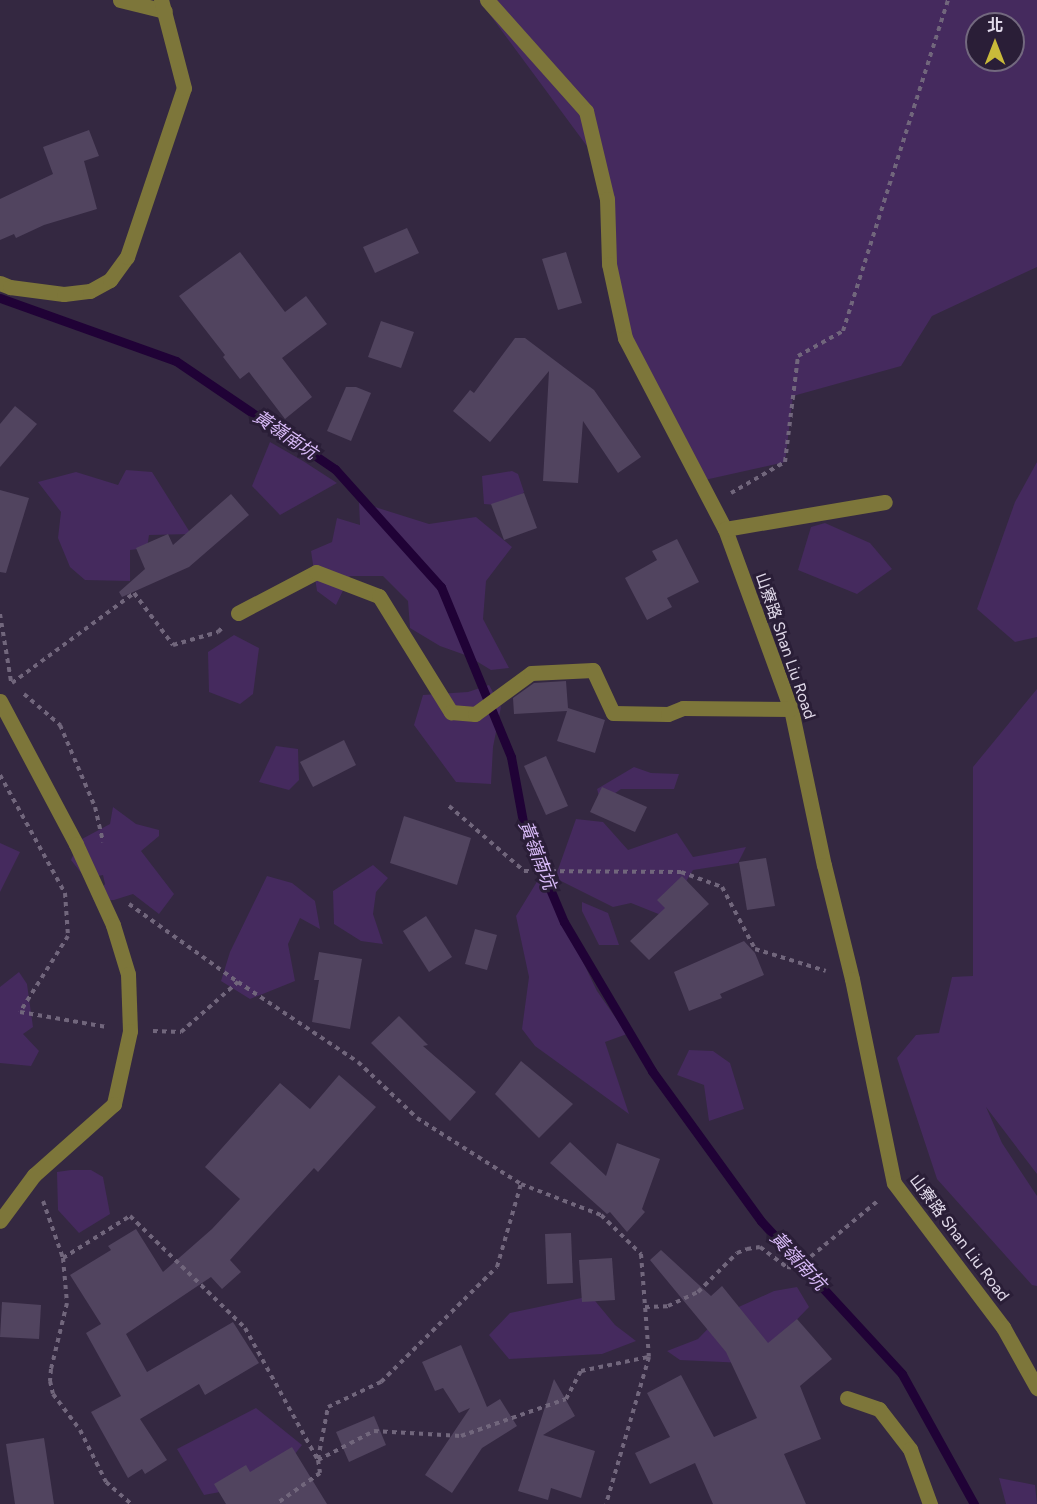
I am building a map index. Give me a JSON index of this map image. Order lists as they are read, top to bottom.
{
  "streets": {
    "street": ["山寮路 Shan Liu Road"]
  },
  "water": ["黃嶺南坑"],
  "north": "top"
}
